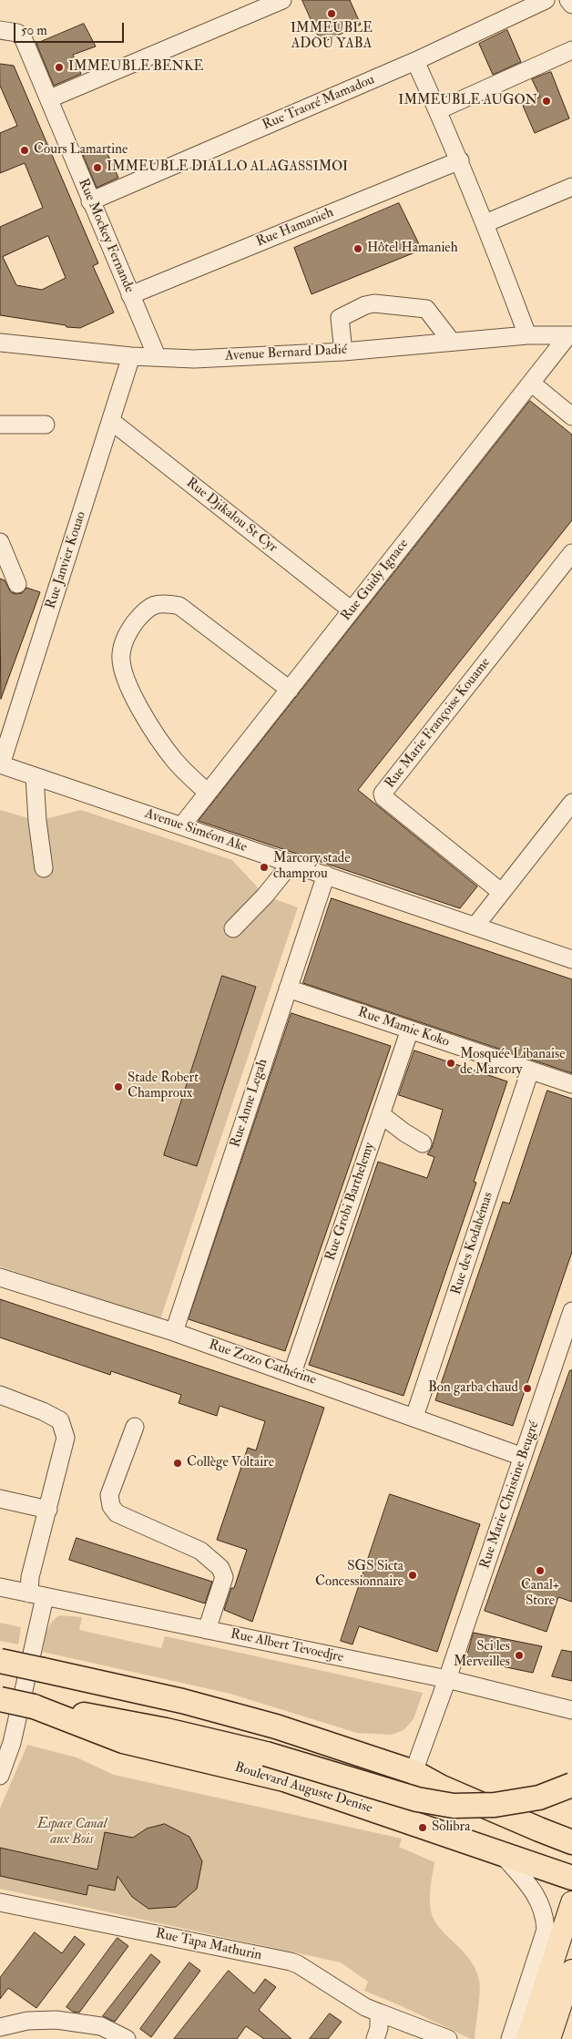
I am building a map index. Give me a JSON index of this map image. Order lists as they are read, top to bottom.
{
  "streets": {
    "highway": ["Boulevard Auguste Denise"],
    "street": [
      "Rue Traoré Mamadou",
      "Rue Hamanieh",
      "Rue Mockey Fernande",
      "Avenue Bernard Dadié",
      "Rue Djikalou St Cyr",
      "Rue Janvier Kouao",
      "Rue Guidy Ignace",
      "Rue Marie Françoise Kouame",
      "Avenue Siméon Ake",
      "Rue Mamie Koko",
      "Rue Anne Legah",
      "Rue Grobi Barthelemy",
      "Rue des Kodabémas",
      "Rue Zozo Cathérine",
      "Rue Marie Christine Beugré",
      "Rue Albert Tevoedjre",
      "Rue Tapa Mathurin"
    ]
  },
  "crossings": [
    ["Rue Traoré Mamadou", "Rue Mockey Fernande"],
    ["Rue Hamanieh", "Rue Mockey Fernande"],
    ["Rue Mockey Fernande", "Avenue Bernard Dadié"],
    ["Avenue Bernard Dadié", "Rue Janvier Kouao"],
    ["Avenue Bernard Dadié", "Rue Guidy Ignace"],
    ["Rue Djikalou St Cyr", "Rue Janvier Kouao"],
    ["Rue Djikalou St Cyr", "Rue Guidy Ignace"],
    ["Rue Janvier Kouao", "Avenue Siméon Ake"],
    ["Rue Guidy Ignace", "Avenue Siméon Ake"],
    ["Avenue Siméon Ake", "Rue Anne Legah"],
    ["Rue Mamie Koko", "Rue Anne Legah"],
    ["Rue Mamie Koko", "Rue Grobi Barthelemy"],
    ["Rue Mamie Koko", "Rue des Kodabémas"],
    ["Rue Anne Legah", "Rue Zozo Cathérine"],
    ["Rue Grobi Barthelemy", "Rue Zozo Cathérine"],
    ["Rue des Kodabémas", "Rue Zozo Cathérine"],
    ["Rue Zozo Cathérine", "Rue Marie Christine Beugré"],
    ["Rue Marie Christine Beugré", "Rue Albert Tevoedjre"]
  ],
  "parks": ["Espace Canal aux Bois"],
  "places": [
    "IMMEUBLE ADOU YABA",
    "IMMEUBLE BENKE",
    "IMMEUBLE AUGON",
    "Cours Lamartine",
    "IMMEUBLE DIALLO ALAGASSIMOI",
    "Hôtel Hamanieh",
    "Marcory stade champrou",
    "Mosquée Libanaise de Marcory",
    "Stade Robert Champroux",
    "Bon garba chaud",
    "Collège Voltaire",
    "Canal+ Store",
    "SGS Sicta Concessionnaire",
    "Sci les Merveilles",
    "Solibra"
  ],
  "scale_bar": "50 m"
}
